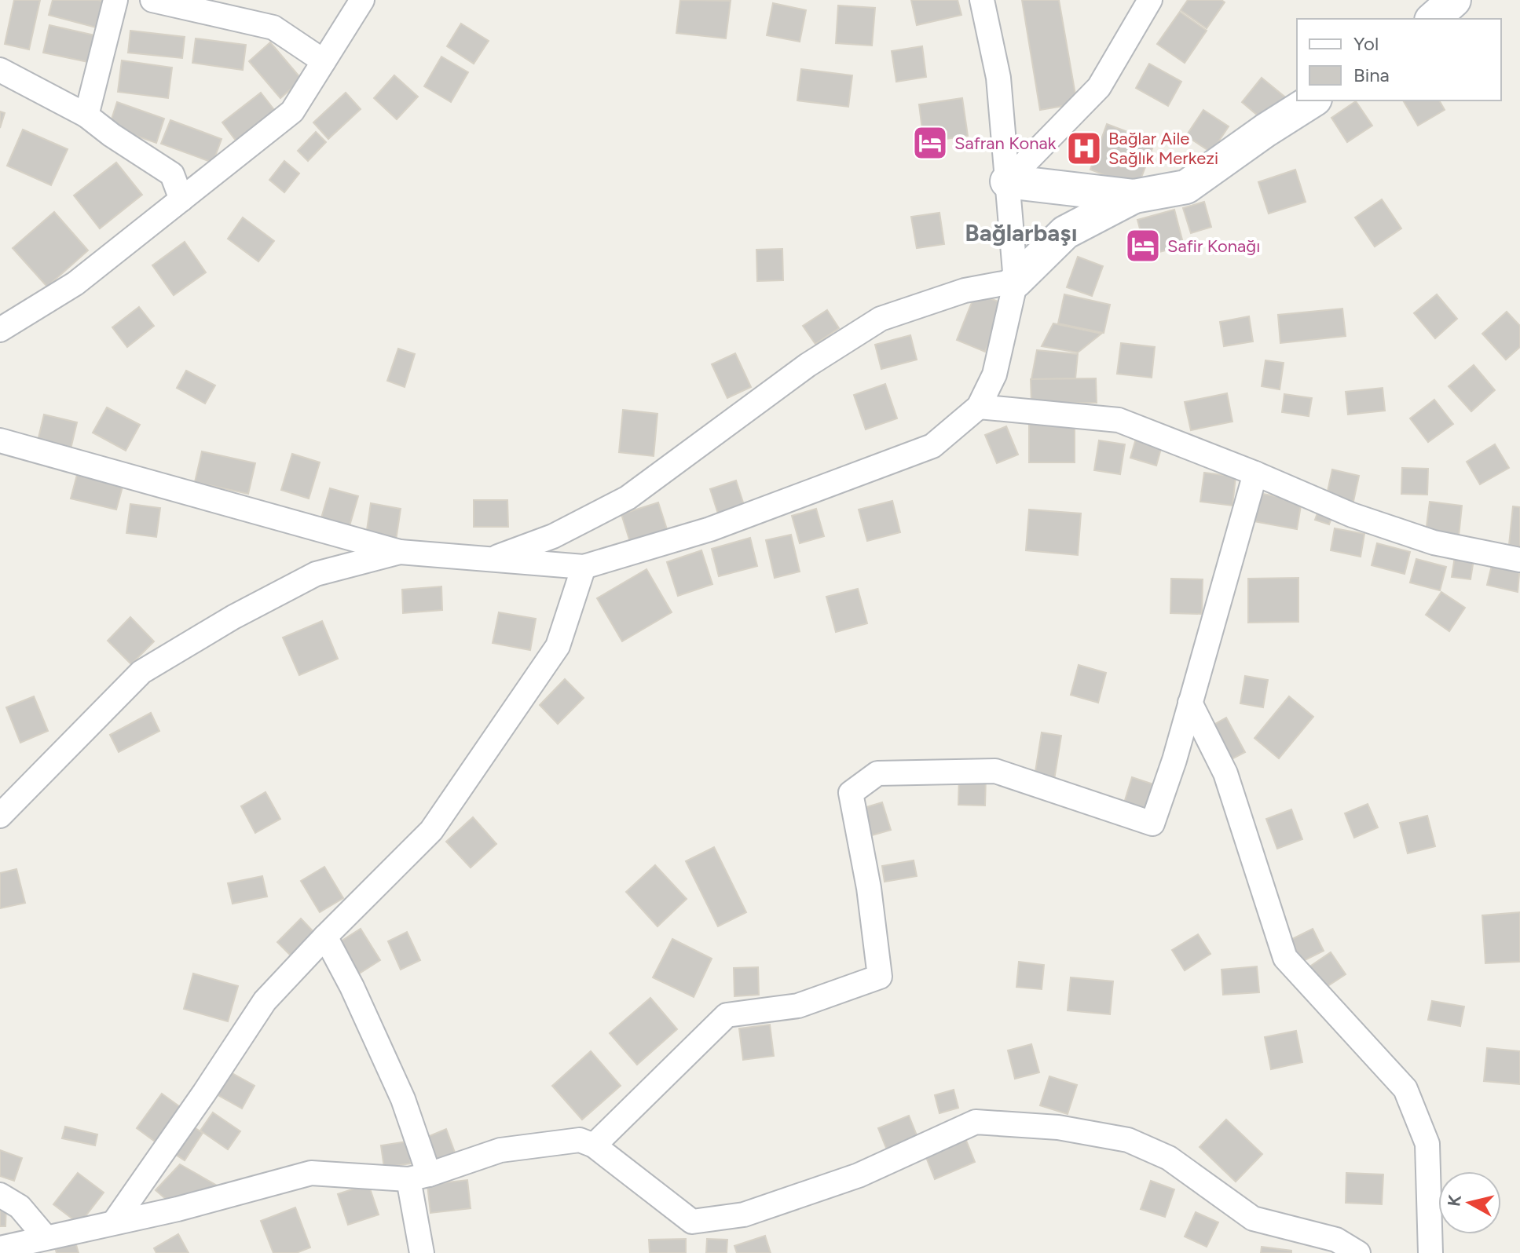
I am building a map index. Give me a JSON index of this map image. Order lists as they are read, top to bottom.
{
  "districts": ["Bağlarbaşı"],
  "places": {
    "hotel": ["Safran Konak", "Safir Konağı"],
    "hospital": ["Bağlar Aile Sağlık Merkezi"]
  },
  "legend": ["Yol", "Bina"],
  "north": "left"
}
